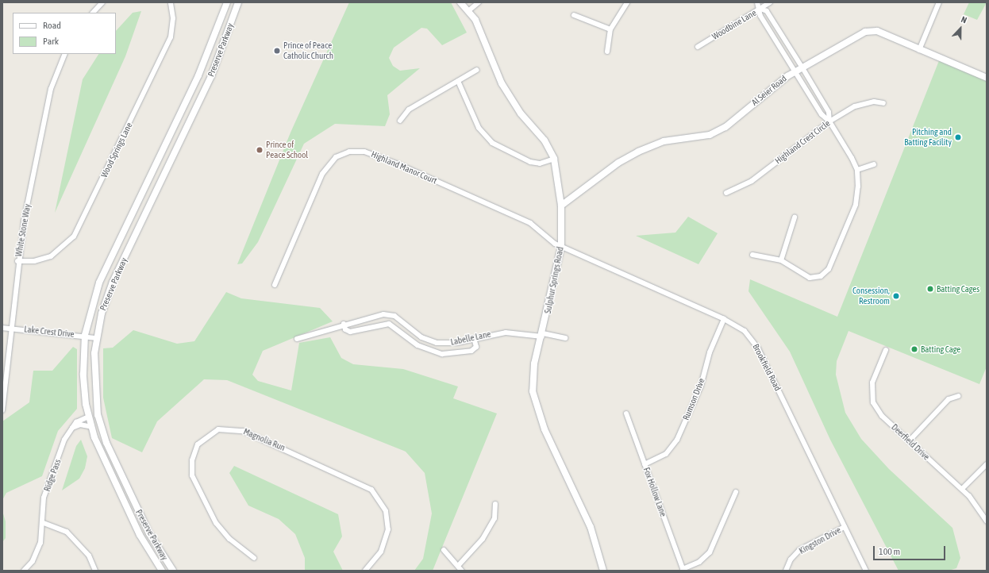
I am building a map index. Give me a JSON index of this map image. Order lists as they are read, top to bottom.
{
  "streets": {
    "street": [
      "Woodbine Lane",
      "Preserve Parkway",
      "Al Seier Road",
      "Highland Crest Circle",
      "Wood Springs Lane",
      "Highland Manor Court",
      "White Stone Way",
      "Sulphur Springs Road",
      "Lake Crest Drive",
      "Labelle Lane",
      "Brookfield Road",
      "Rumson Drive",
      "Magnolia Run",
      "Deerfield Drive",
      "Ridge Pass",
      "Fox Hollow Lane",
      "Kingston Drive"
    ]
  },
  "crossings": [
    ["Preserve Parkway", "Lake Crest Drive"],
    ["Al Seier Road", "Sulphur Springs Road"],
    ["Wood Springs Lane", "White Stone Way"],
    ["Highland Manor Court", "Sulphur Springs Road"],
    ["Highland Manor Court", "Brookfield Road"],
    ["White Stone Way", "Lake Crest Drive"],
    ["Sulphur Springs Road", "Labelle Lane"],
    ["Sulphur Springs Road", "Brookfield Road"],
    ["Brookfield Road", "Rumson Drive"],
    ["Brookfield Road", "Kingston Drive"],
    ["Rumson Drive", "Fox Hollow Lane"]
  ],
  "places": [
    "Prince of Peace Catholic Church",
    "Pitching and Batting Facility",
    "Prince of Peace School",
    "Batting Cages",
    "Consession, Restroom",
    "Batting Cage"
  ],
  "legend": ["Road", "Park"],
  "scale_bar": "100 m",
  "north": "top"
}
